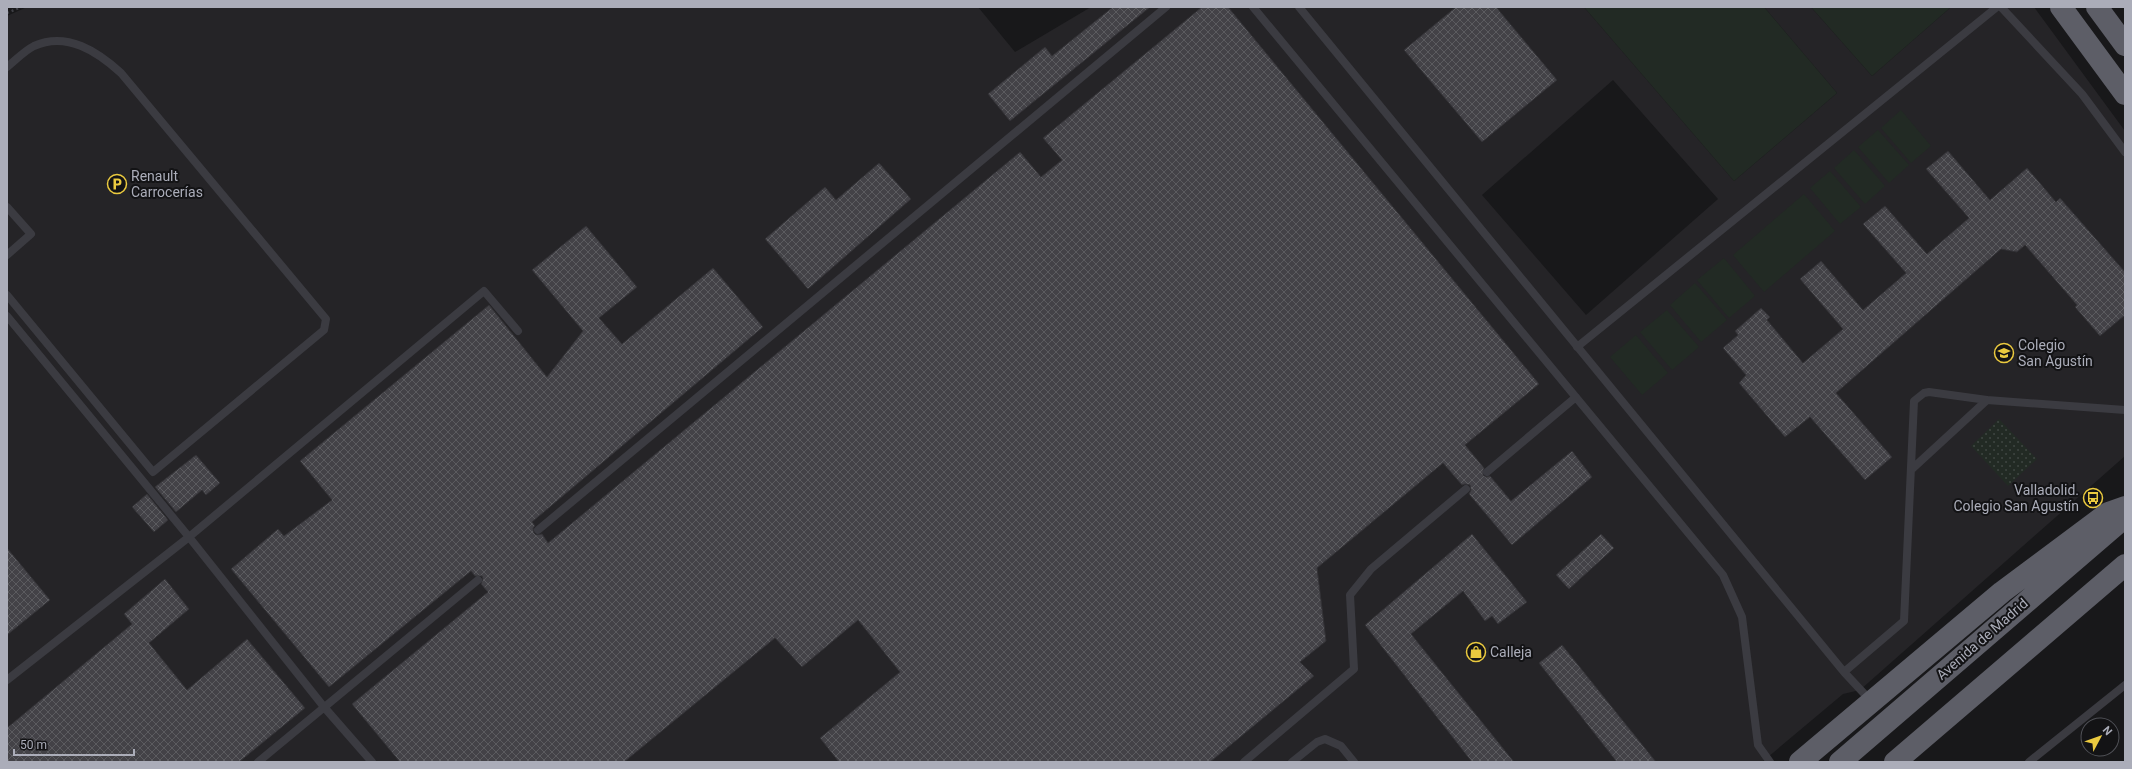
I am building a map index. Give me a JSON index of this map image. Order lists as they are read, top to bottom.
{
  "streets": {
    "highway": ["Avenida de Madrid"]
  },
  "places": {
    "parking": ["Renault Carrocerías"],
    "school or university": ["Colegio San Agustín"],
    "bus stop": ["Valladolid. Colegio San Agustín"],
    "shop": ["Calleja"]
  },
  "scale_bar": "50 m",
  "north": "top right"
}
